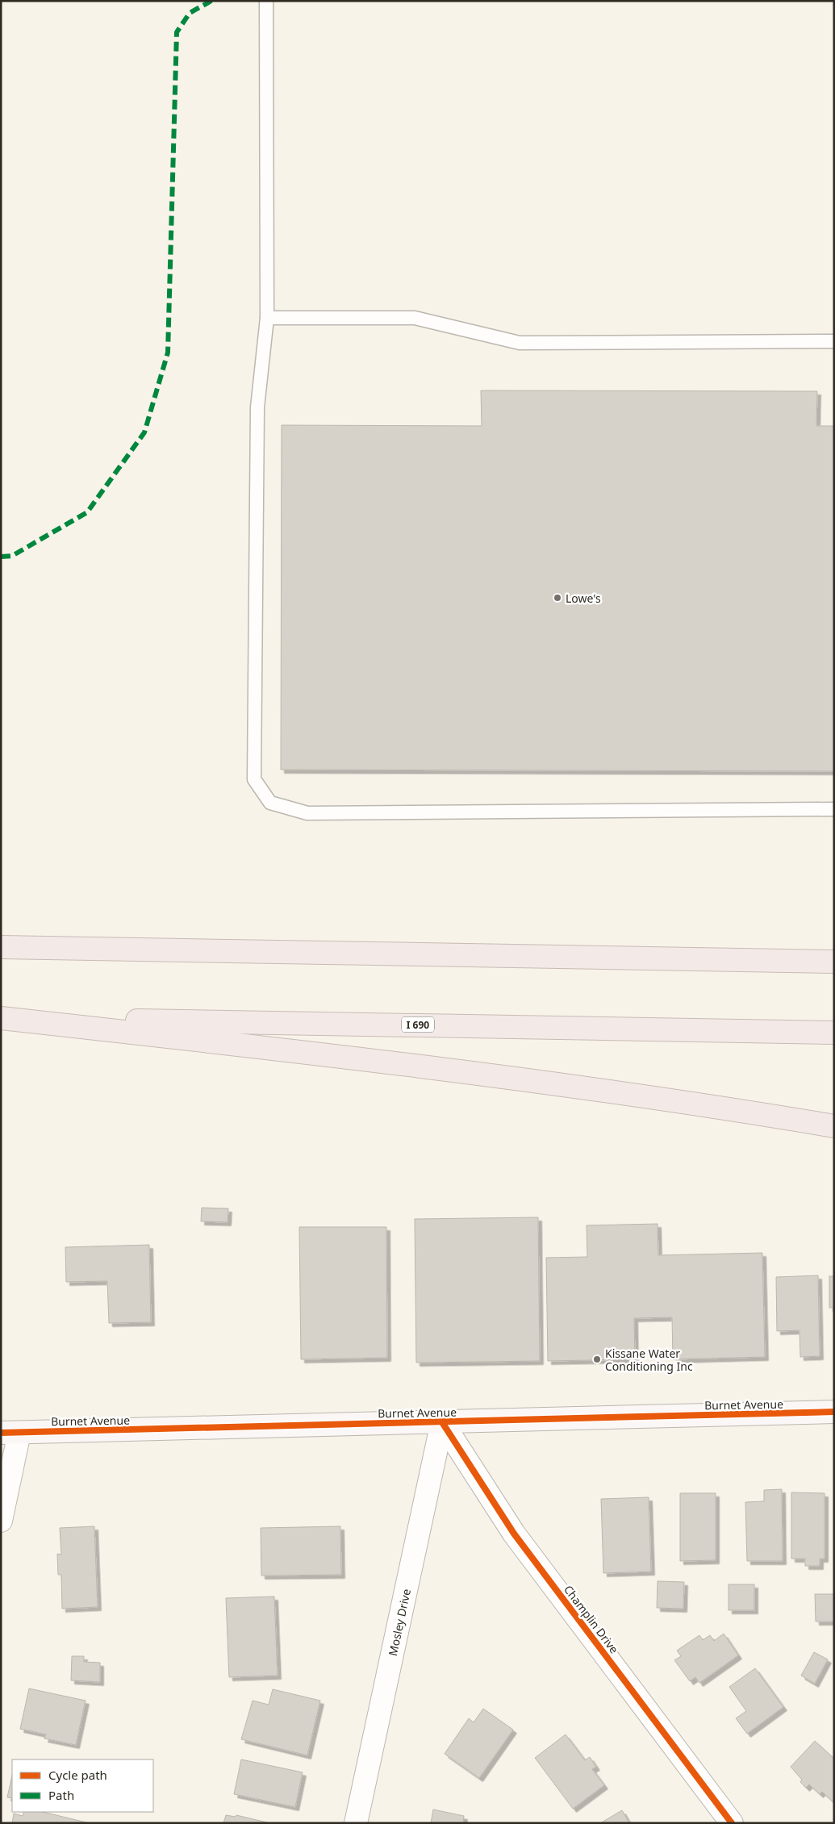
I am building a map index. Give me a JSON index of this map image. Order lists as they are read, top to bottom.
{
  "streets": {
    "highway": ["I 690"],
    "street": ["Burnet Avenue", "Champlin Drive", "Mosley Drive"]
  },
  "crossings": [
    ["Burnet Avenue", "Champlin Drive"],
    ["Burnet Avenue", "Mosley Drive"],
    ["Champlin Drive", "Mosley Drive"]
  ],
  "places": ["Lowe's", "Kissane Water Conditioning Inc"],
  "legend": ["Cycle path", "Path"]
}
